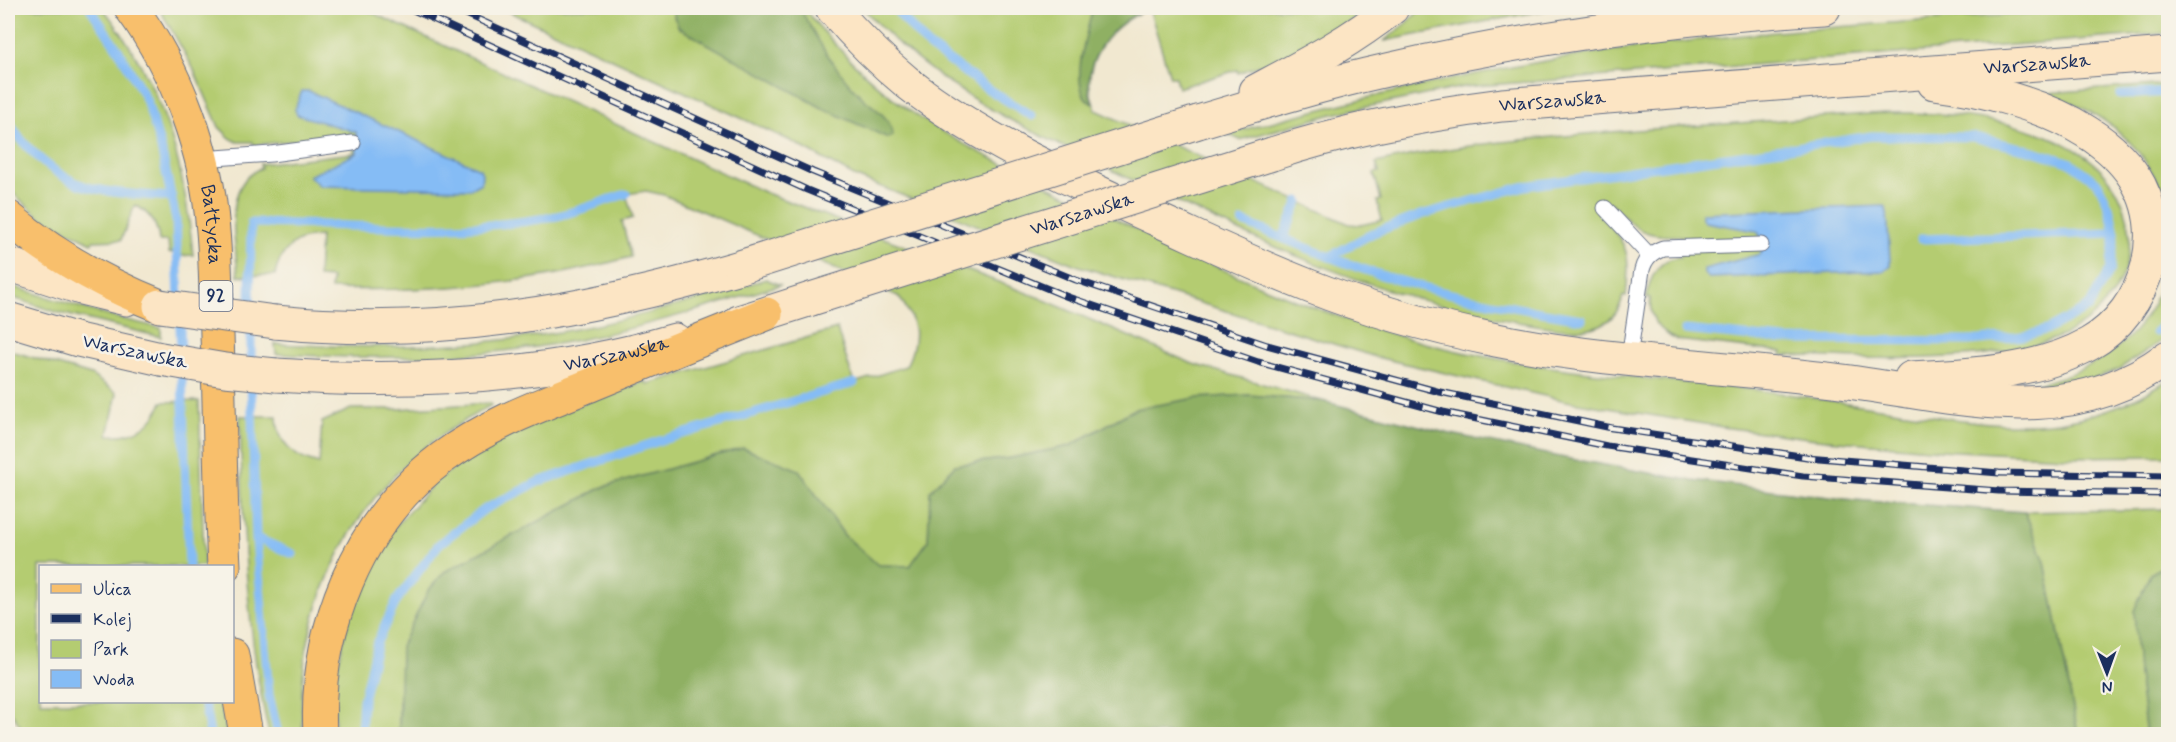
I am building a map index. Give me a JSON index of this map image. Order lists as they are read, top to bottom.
{
  "streets": {
    "main road": ["Warszawska", "Bałtycka", "92"]
  },
  "legend": [
    "Ulica",
    "Kolej",
    "Park",
    "Woda"
  ],
  "north": "bottom"
}
